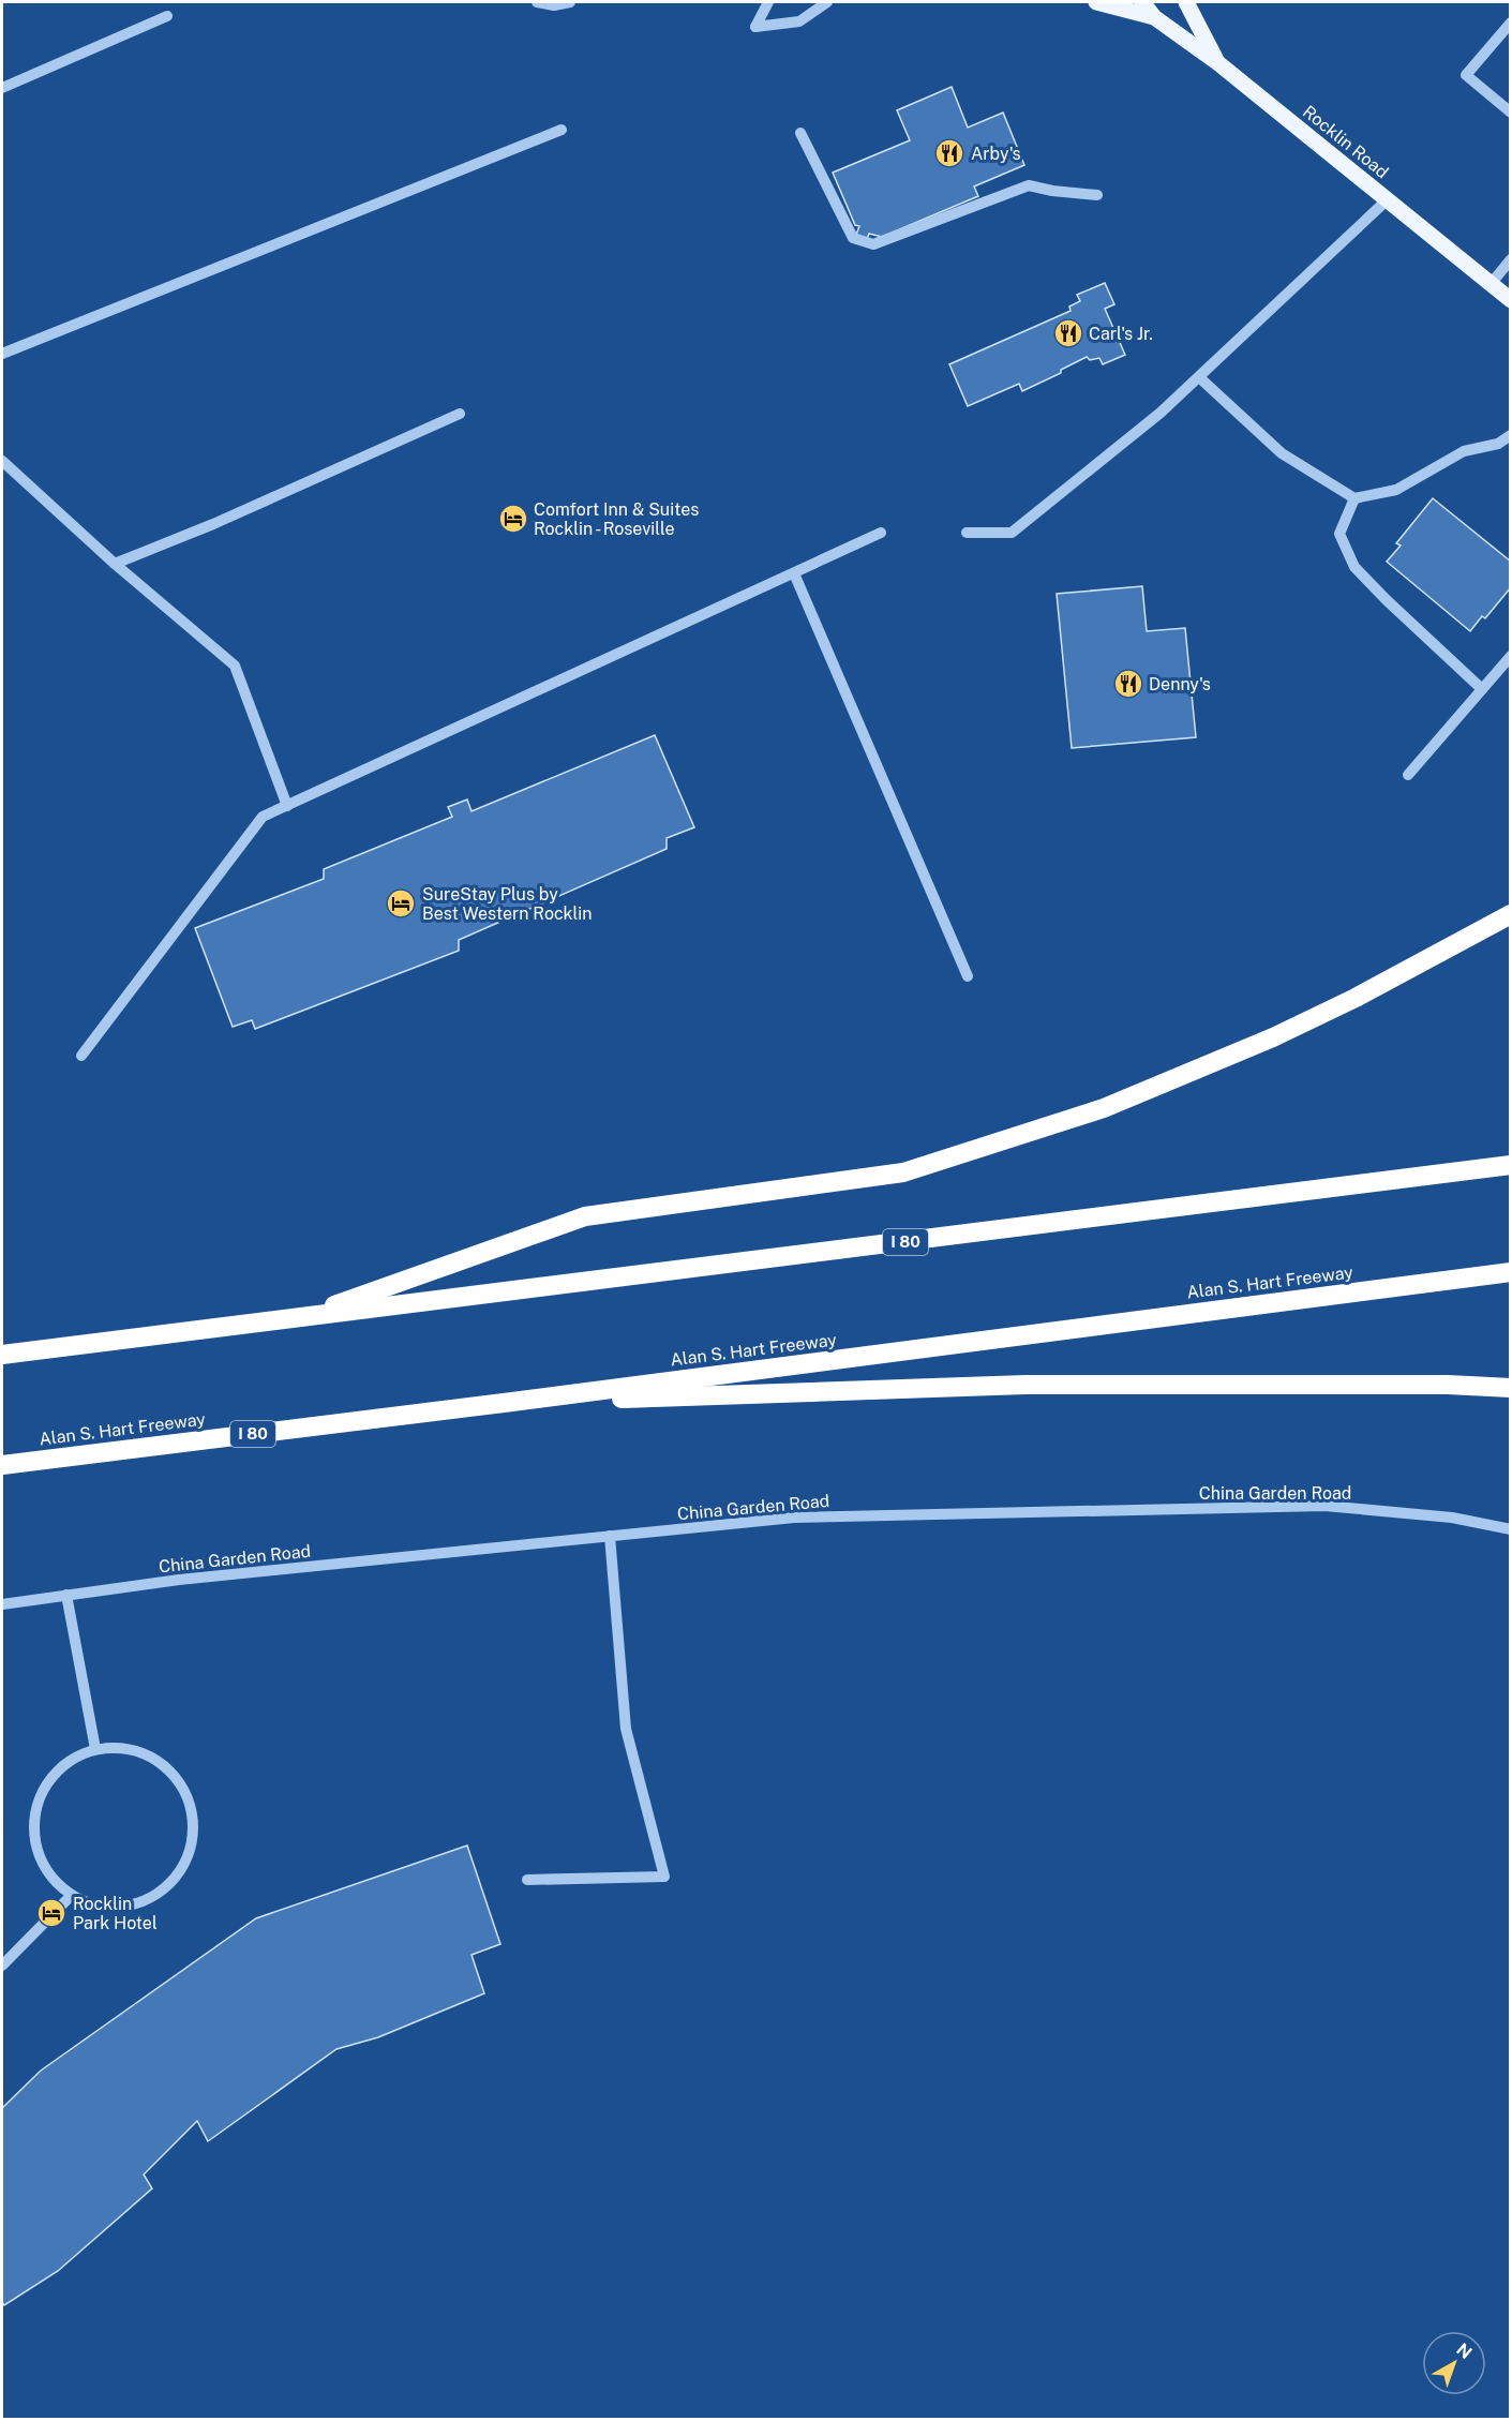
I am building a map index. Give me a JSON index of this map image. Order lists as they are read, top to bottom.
{
  "streets": {
    "highway": ["I 80", "Alan S. Hart Freeway"],
    "main road": ["Rocklin Road"],
    "street": ["China Garden Road"]
  },
  "places": {
    "restaurant": ["Arby's", "Carl's Jr.", "Denny's"],
    "hotel": ["Comfort Inn & Suites Rocklin - Roseville", "SureStay Plus by Best Western Rocklin", "Rocklin Park Hotel"]
  },
  "north": "top right"
}
